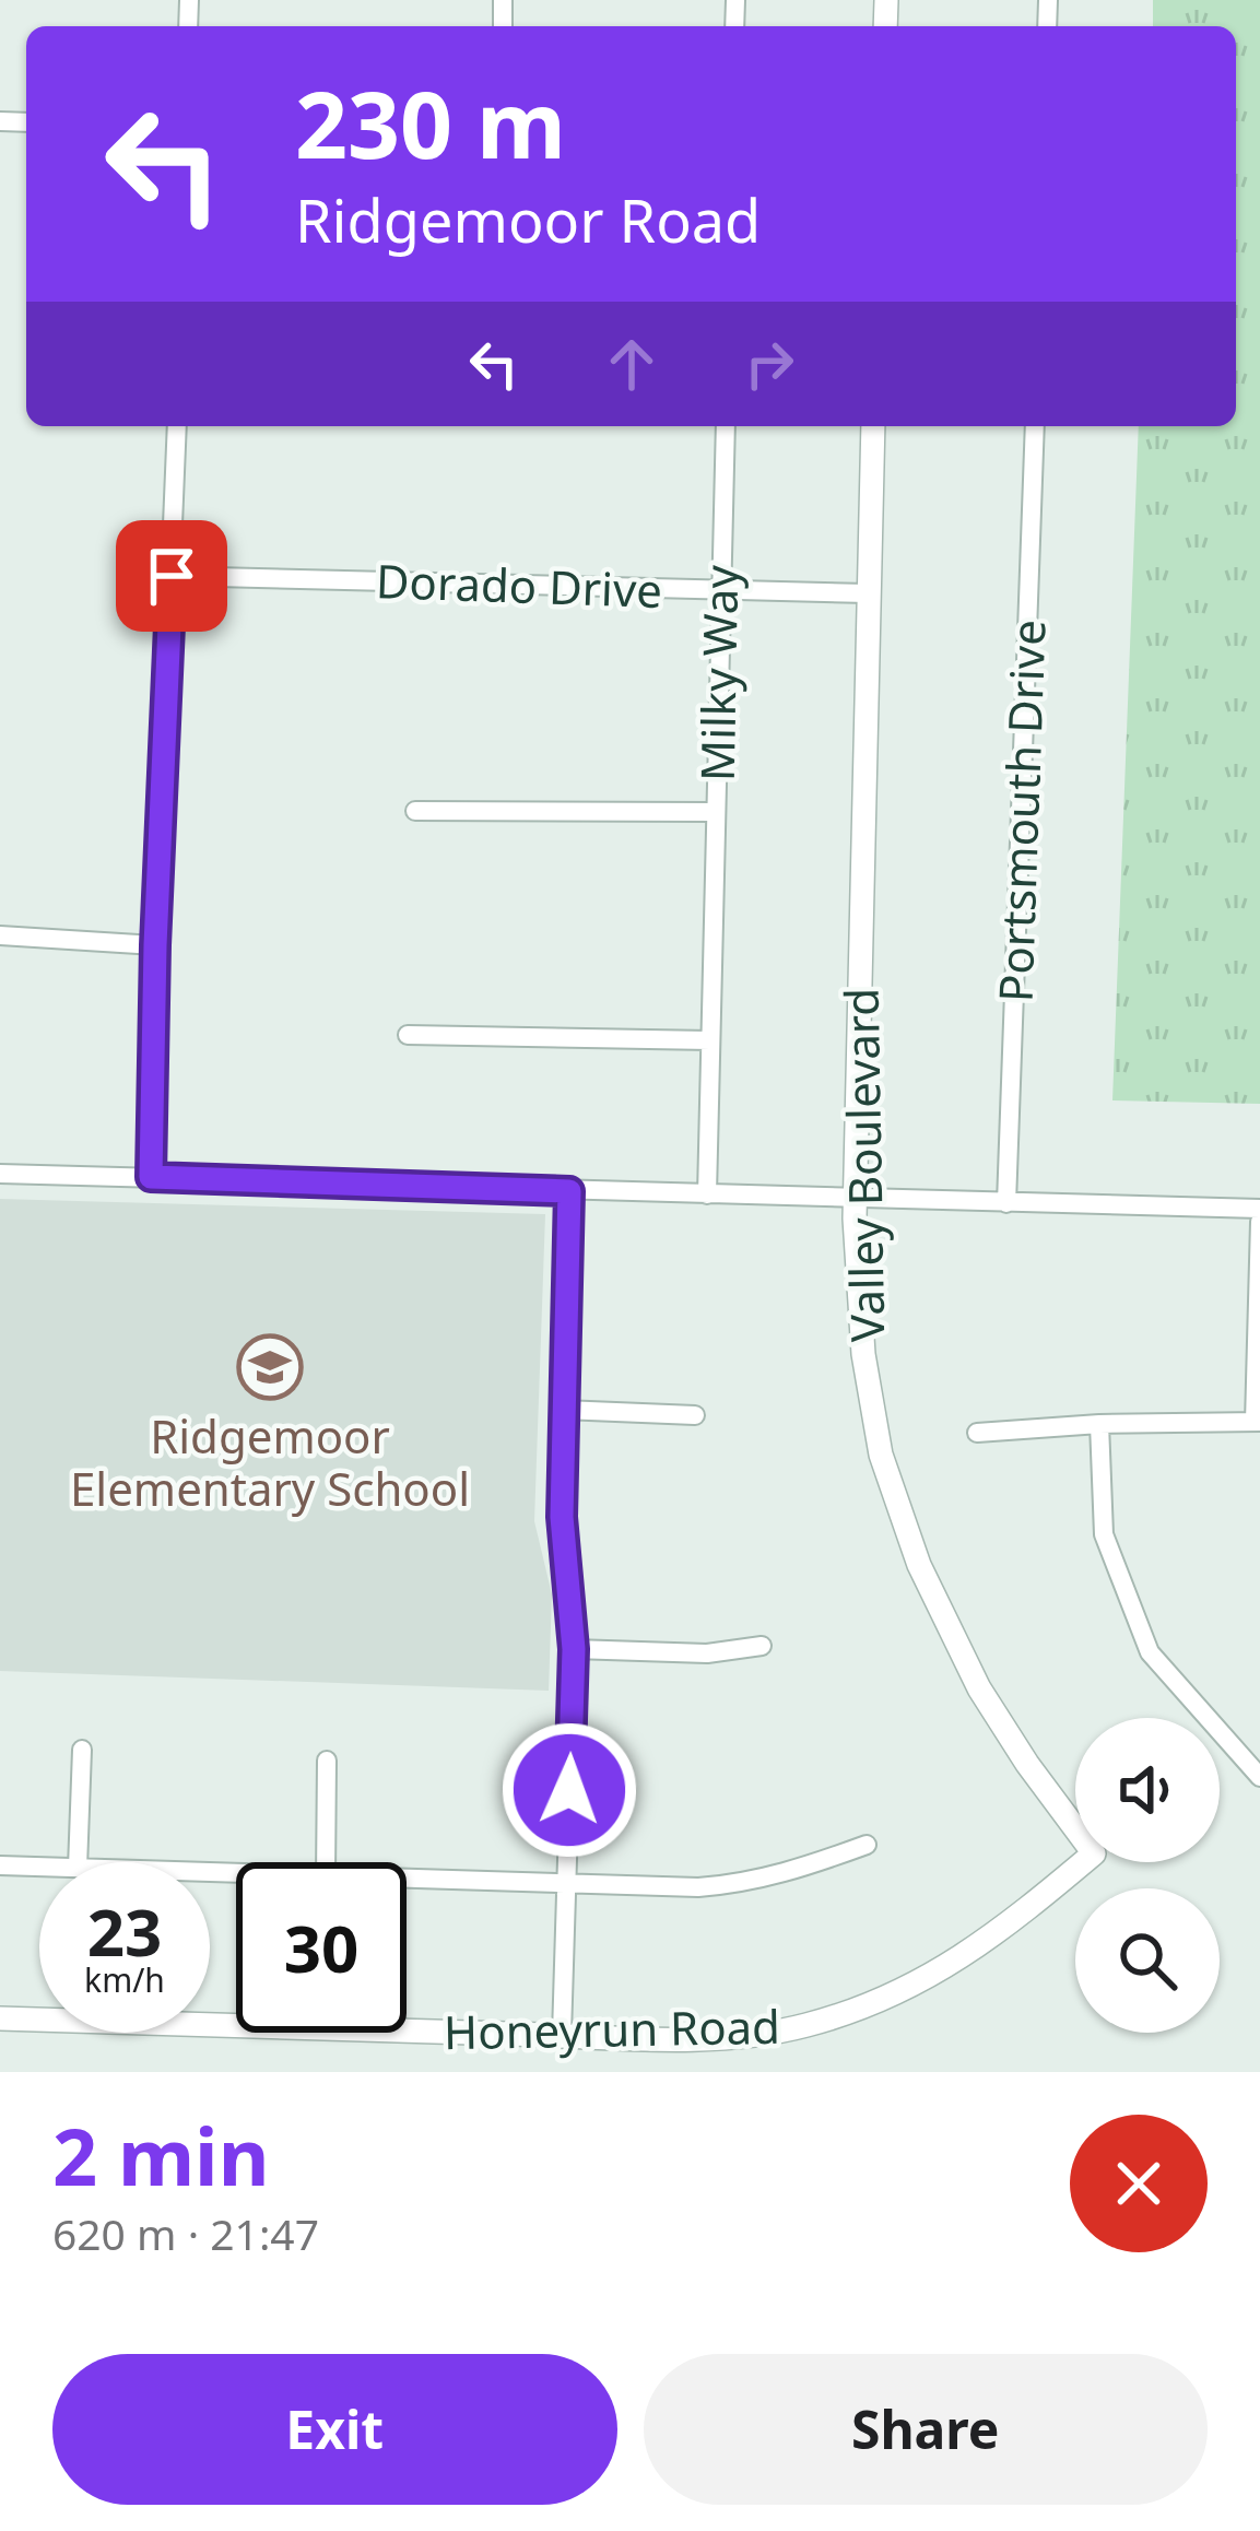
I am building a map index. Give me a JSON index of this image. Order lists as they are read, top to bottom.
{
  "streets": {
    "street": [
      "Dorado Drive",
      "Milky Way",
      "Portsmouth Drive",
      "Valley Boulevard",
      "Honeyrun Road"
    ]
  },
  "crossings": [
    ["Dorado Drive", "Milky Way"],
    ["Dorado Drive", "Valley Boulevard"]
  ],
  "places": {
    "school or university": ["Ridgemoor Elementary School"]
  },
  "page": {
    "turn": ["230 m", "Ridgemoor Road"],
    "speed": "23 km/h",
    "limit": "30",
    "heading": ["2 min", "620 m · 21:47"],
    "buttons": ["Exit", "Share"]
  }
}
